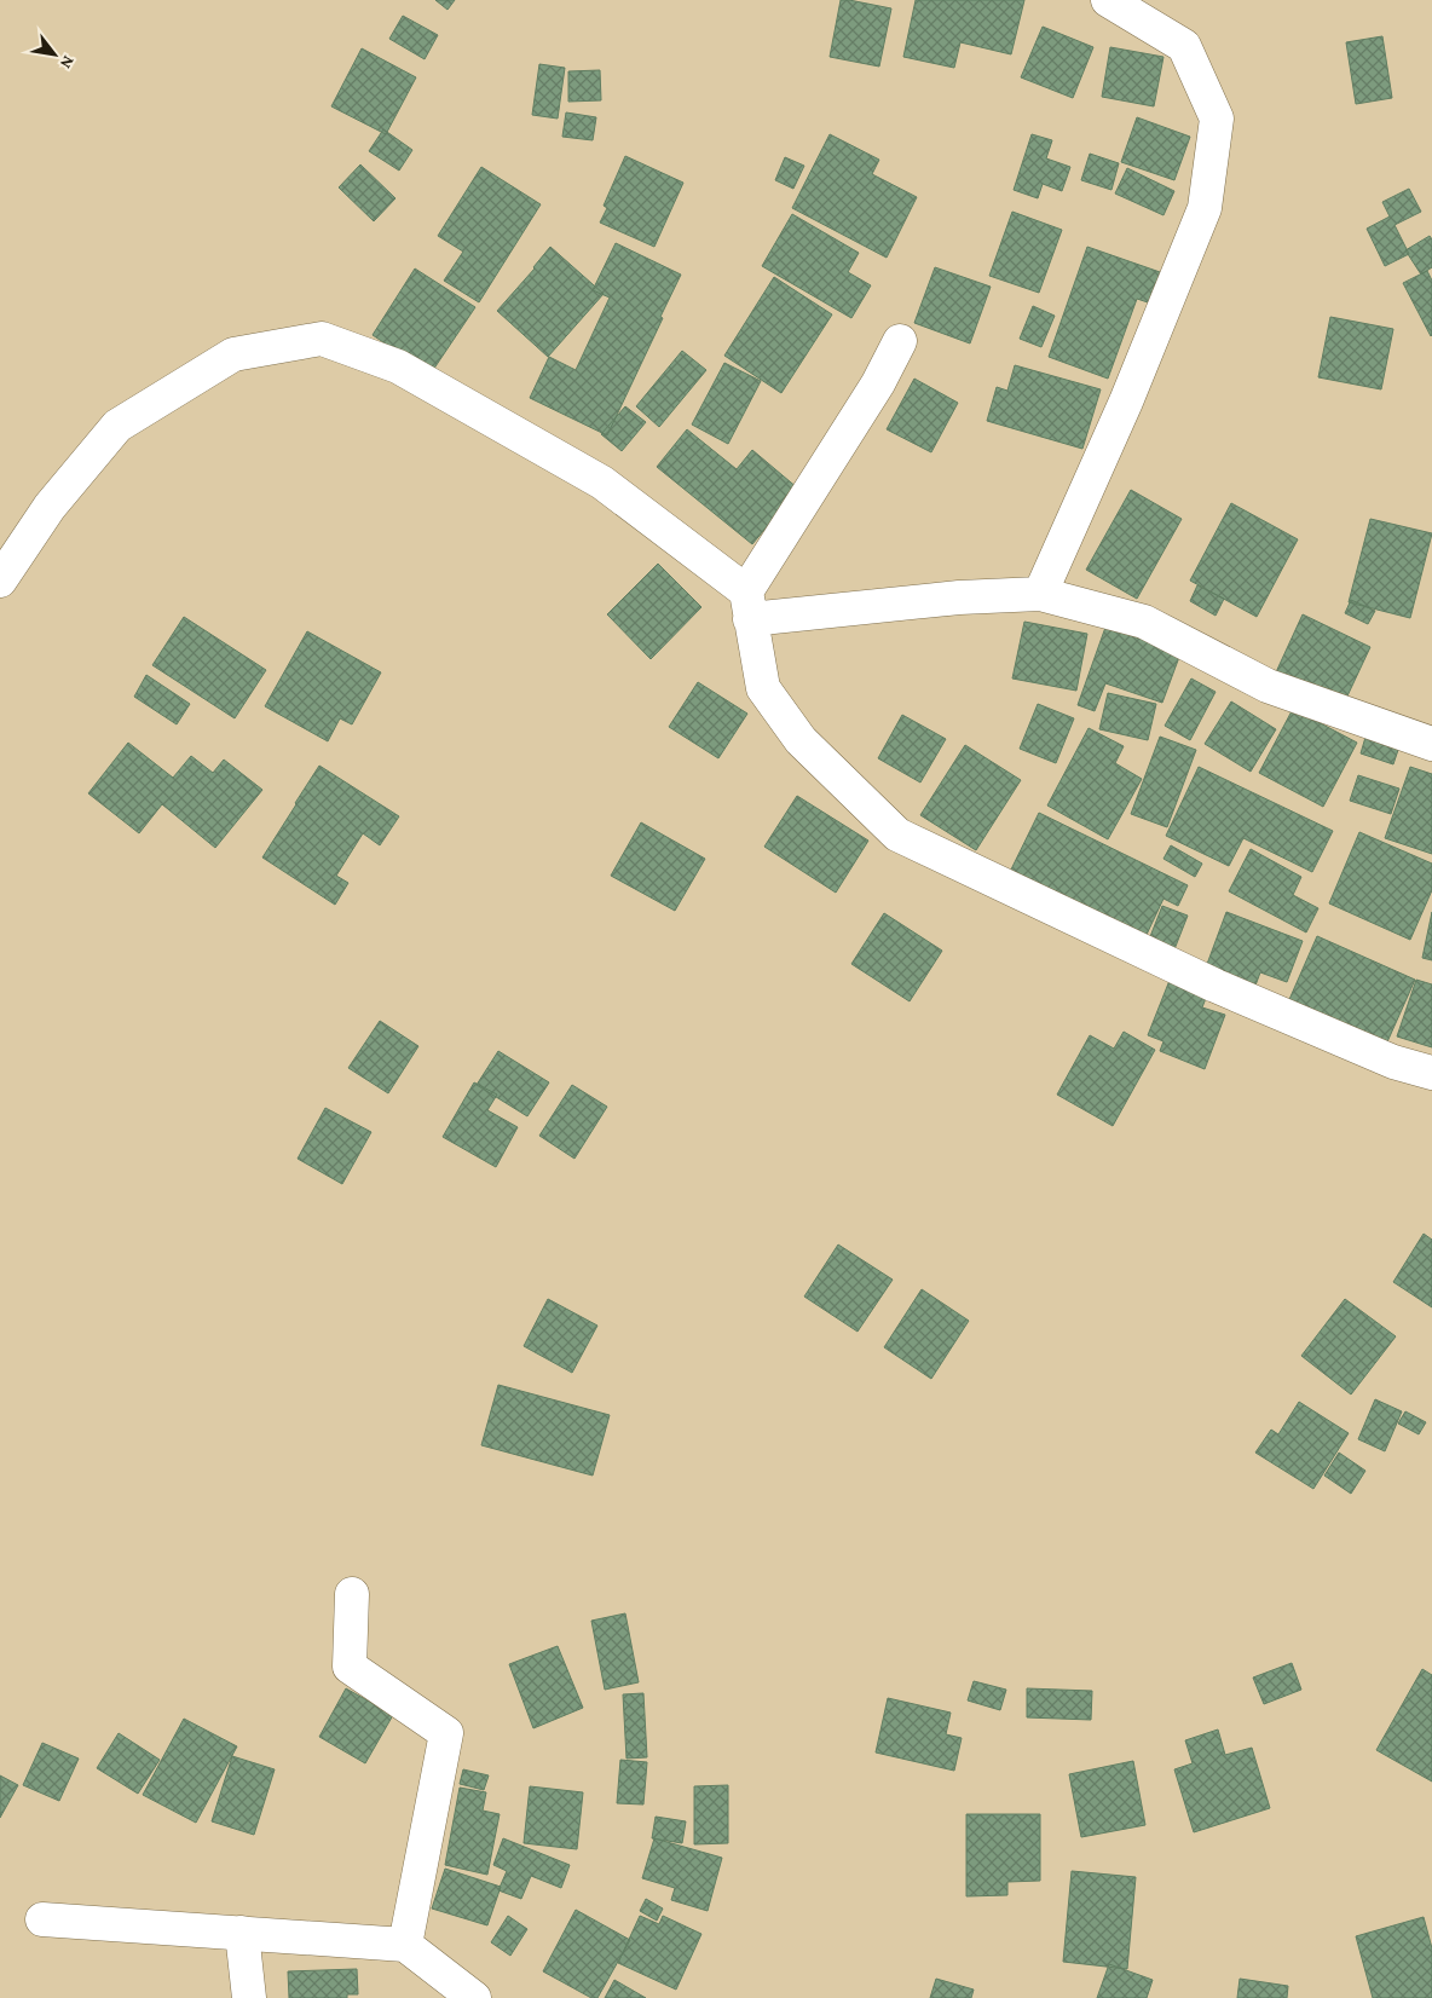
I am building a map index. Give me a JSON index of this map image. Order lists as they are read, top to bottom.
{
  "north": "bottom right"
}
